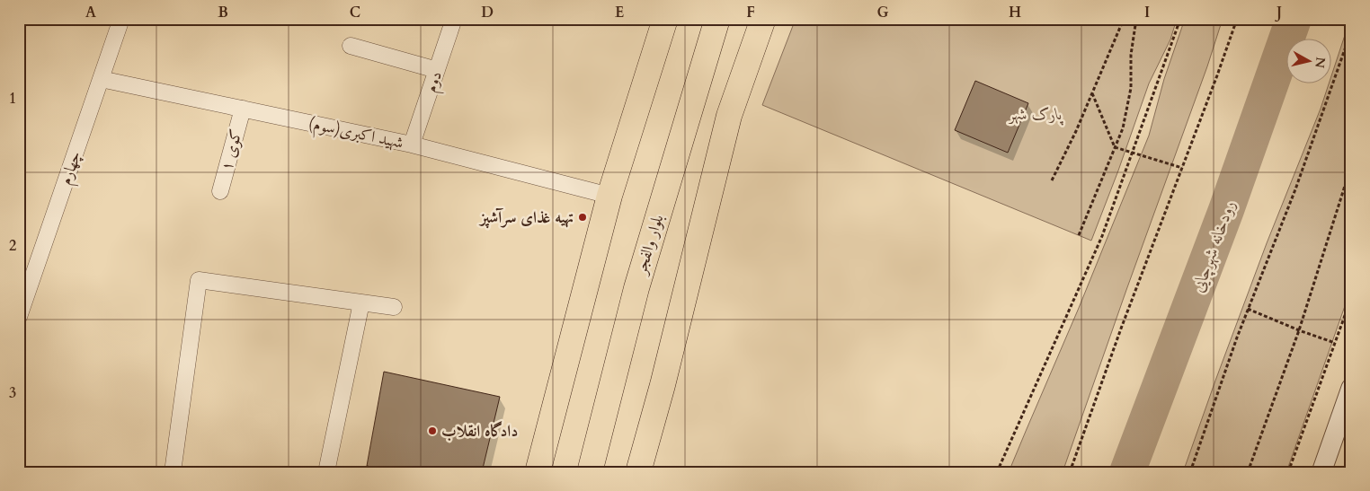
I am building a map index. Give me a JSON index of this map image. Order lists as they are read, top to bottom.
{
  "streets": {
    "highway": ["بلوار والفجر"],
    "street": [
      "دوم",
      "شهید اکبری(سوم)",
      "کوی ۱",
      "چهارم"
    ]
  },
  "crossings": [
    ["دوم", "شهید اکبری(سوم)"],
    ["شهید اکبری(سوم)", "کوی ۱"],
    ["شهید اکبری(سوم)", "چهارم"]
  ],
  "water": ["رودخانه شهرچایی"],
  "parks": ["پارک شهر"],
  "places": ["تهیه غذای سرآشپز", "دادگاه انقلاب"],
  "north": "right",
  "grid": {
    "columns": [
      "A",
      "B",
      "C",
      "D",
      "E",
      "F",
      "G",
      "H",
      "I",
      "J"
    ],
    "rows": ["1", "2", "3"]
  }
}
